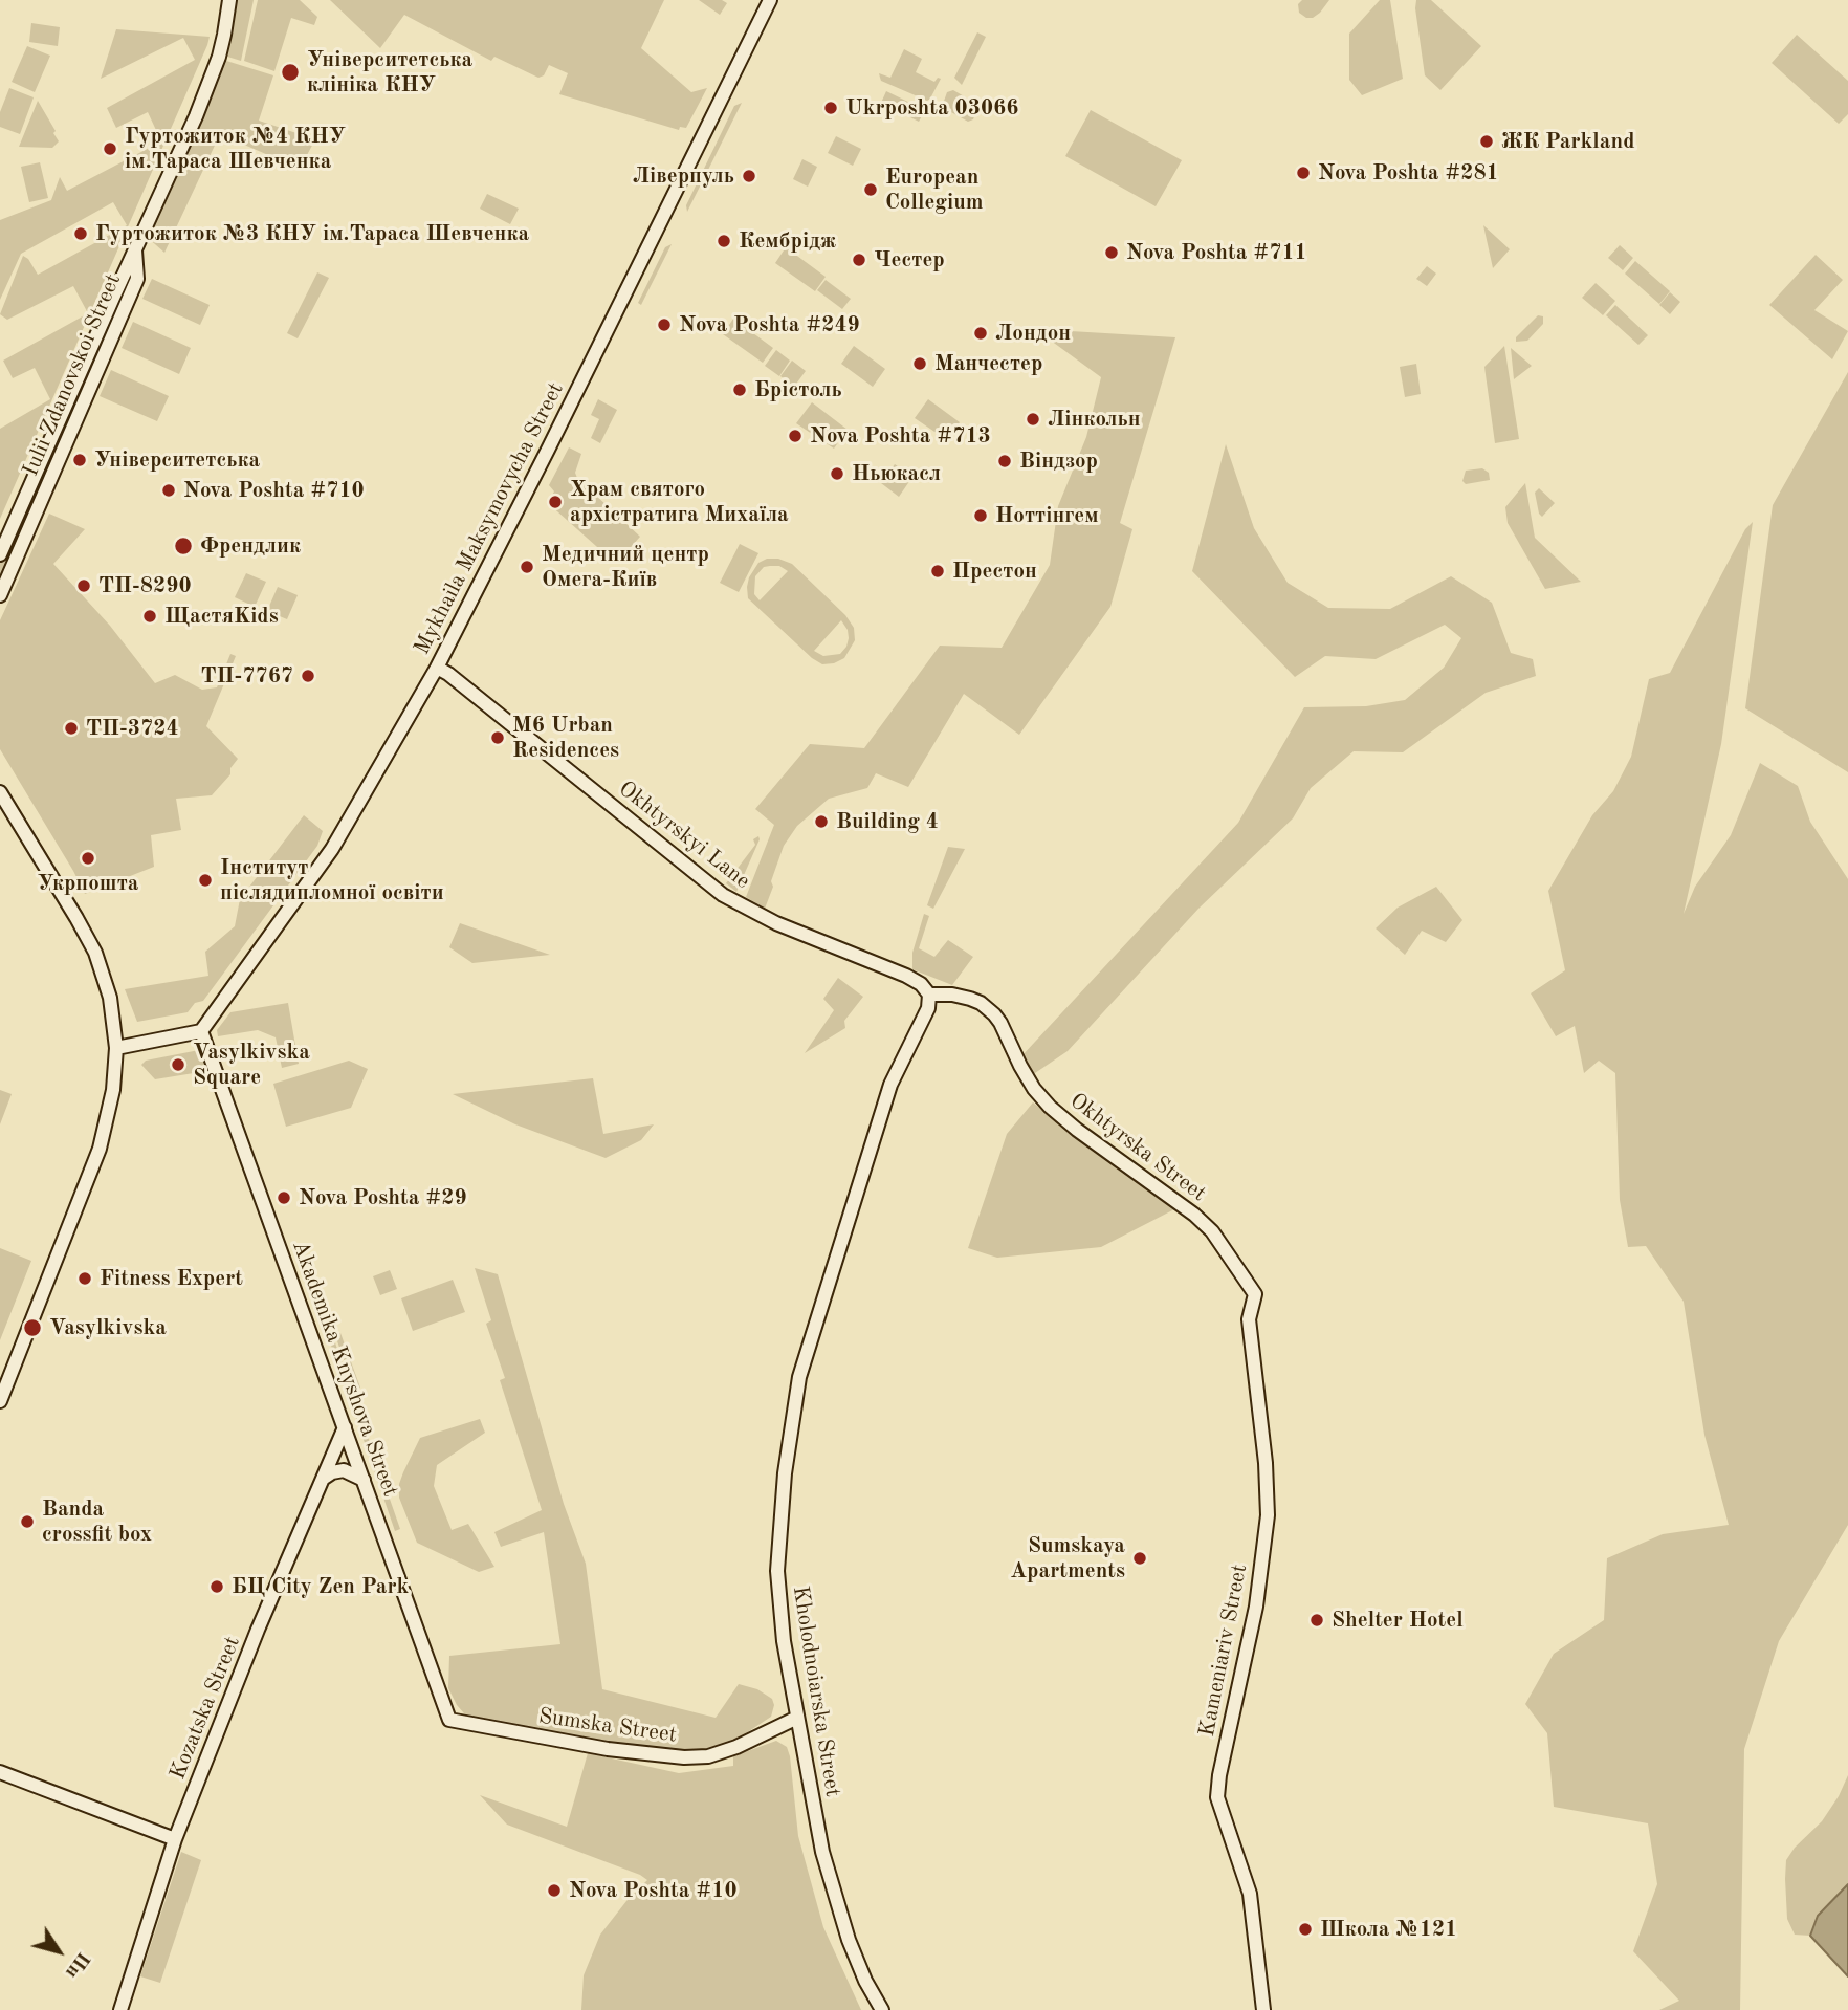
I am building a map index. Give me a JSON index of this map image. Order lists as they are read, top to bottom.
{
  "streets": {
    "street": [
      "Iulii Zdanovskoi Street",
      "Mykhaila Maksymovycha Street",
      "Okhtyrskyi Lane",
      "Okhtyrska Street",
      "Akademika Knyshova Street",
      "Kameniariv Street",
      "Kholodnoiarska Street",
      "Kozatska Street",
      "Sumska Street"
    ]
  },
  "crossings": [
    ["Mykhaila Maksymovycha Street", "Okhtyrskyi Lane"],
    ["Mykhaila Maksymovycha Street", "Akademika Knyshova Street"],
    ["Okhtyrskyi Lane", "Okhtyrska Street"],
    ["Okhtyrskyi Lane", "Kholodnoiarska Street"],
    ["Okhtyrska Street", "Kameniariv Street"],
    ["Okhtyrska Street", "Kholodnoiarska Street"],
    ["Akademika Knyshova Street", "Kozatska Street"],
    ["Akademika Knyshova Street", "Sumska Street"],
    ["Kholodnoiarska Street", "Sumska Street"]
  ],
  "places": [
    "Університетська клініка КНУ",
    "Ukrposhta 03066",
    "ЖК Parkland",
    "Гуртожиток №4 КНУ ім.Тараса Шевченка",
    "Nova Poshta #281",
    "Ліверпуль",
    "European Collegium",
    "Гуртожиток №3 КНУ ім.Тараса Шевченка",
    "Кембрідж",
    "Nova Poshta #711",
    "Честер",
    "Nova Poshta #249",
    "Лондон",
    "Манчестер",
    "Брістоль",
    "Лінкольн",
    "Nova Poshta #713",
    "Університетська",
    "Віндзор",
    "Ньюкасл",
    "Nova Poshta #710",
    "Храм святого архістратига Михаїла",
    "Ноттінгем",
    "Френдлик",
    "Медичний центр Омега-Київ",
    "Престон",
    "ТП-8290",
    "ЩастяKids",
    "ТП-7767",
    "ТП-3724",
    "M6 Urban Residences",
    "Building 4",
    "Укрпошта",
    "Інститут післядипломної освіти",
    "Vasylkivska Square",
    "Nova Poshta #29",
    "Fitness Expert",
    "Vasylkivska",
    "Banda crossfit box",
    "Sumskaya Apartments",
    "БЦ City Zen Park",
    "Shelter Hotel",
    "Nova Poshta #10",
    "Школа №121"
  ],
  "north": "bottom right"
}
